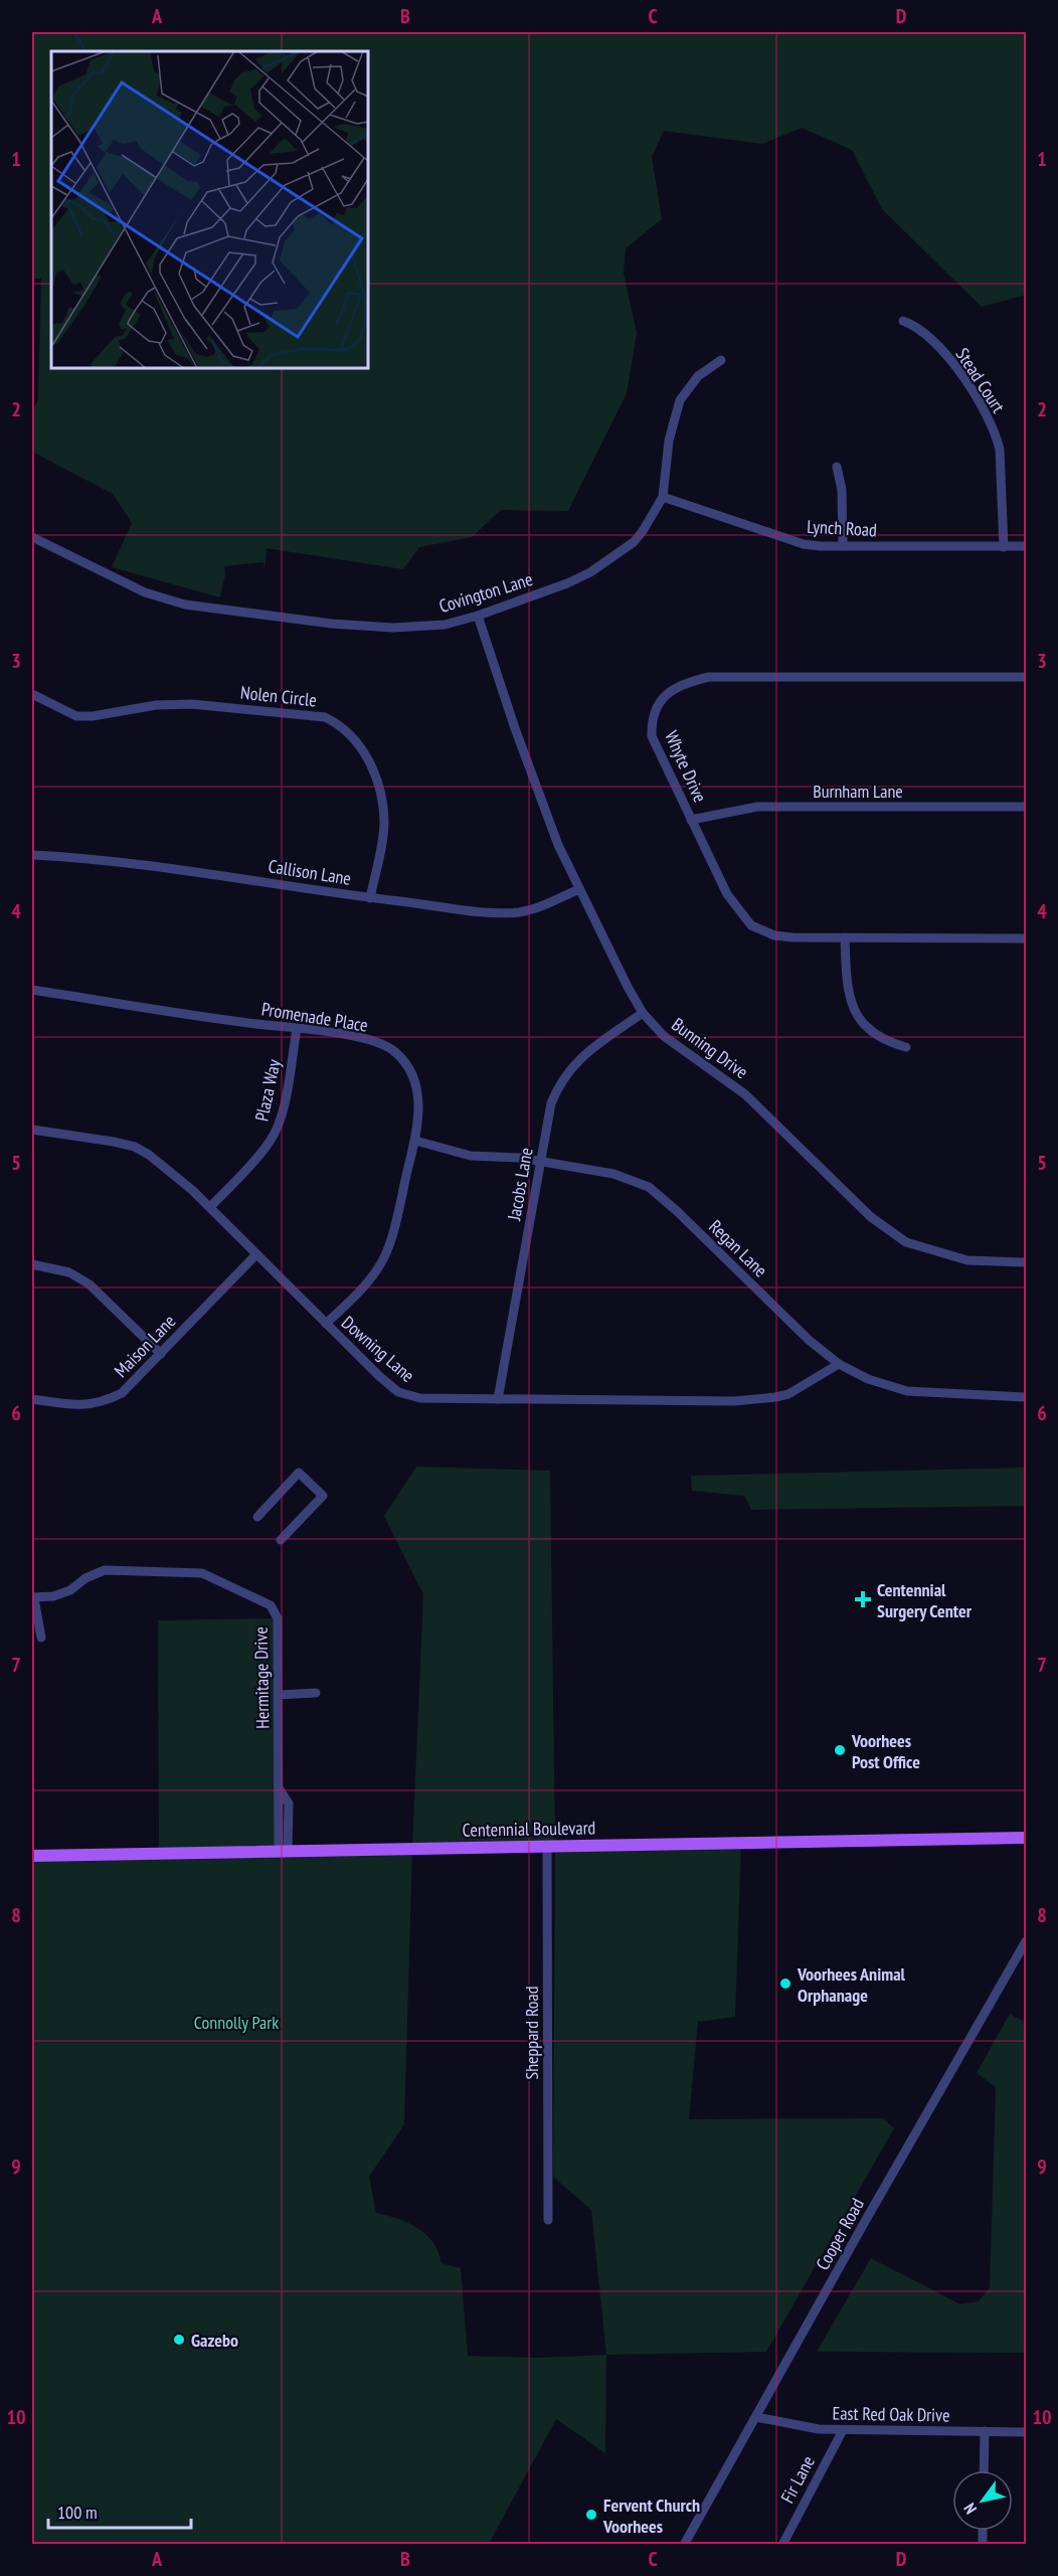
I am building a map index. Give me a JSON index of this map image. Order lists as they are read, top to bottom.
{
  "streets": {
    "main road": ["Centennial Boulevard"],
    "street": [
      "Stead Court",
      "Lynch Road",
      "Covington Lane",
      "Nolen Circle",
      "Whyte Drive",
      "Burnham Lane",
      "Callison Lane",
      "Promenade Place",
      "Bunning Drive",
      "Plaza Way",
      "Jacobs Lane",
      "Regan Lane",
      "Maison Lane",
      "Downing Lane",
      "Hermitage Drive",
      "Sheppard Road",
      "Cooper Road",
      "East Red Oak Drive",
      "Fir Lane"
    ]
  },
  "crossings": [
    ["Stead Court", "Lynch Road"],
    ["Lynch Road", "Covington Lane"],
    ["Covington Lane", "Bunning Drive"],
    ["Nolen Circle", "Callison Lane"],
    ["Whyte Drive", "Burnham Lane"],
    ["Callison Lane", "Bunning Drive"],
    ["Promenade Place", "Plaza Way"],
    ["Promenade Place", "Regan Lane"],
    ["Promenade Place", "Downing Lane"],
    ["Bunning Drive", "Jacobs Lane"],
    ["Plaza Way", "Downing Lane"],
    ["Jacobs Lane", "Regan Lane"],
    ["Jacobs Lane", "Downing Lane"],
    ["Regan Lane", "Downing Lane"],
    ["Maison Lane", "Downing Lane"],
    ["Hermitage Drive", "Centennial Boulevard"],
    ["Centennial Boulevard", "Sheppard Road"],
    ["Cooper Road", "East Red Oak Drive"],
    ["East Red Oak Drive", "Fir Lane"]
  ],
  "parks": ["Connolly Park"],
  "places": {
    "health": ["Centennial Surgery Center"],
    "other": [
      "Voorhees Post Office",
      "Voorhees Animal Orphanage",
      "Gazebo",
      "Fervent Church Voorhees"
    ]
  },
  "scale_bar": "100 m",
  "north": "bottom left",
  "grid": {
    "columns": [
      "A",
      "B",
      "C",
      "D"
    ],
    "rows": [
      "1",
      "2",
      "3",
      "4",
      "5",
      "6",
      "7",
      "8",
      "9",
      "10"
    ]
  }
}
